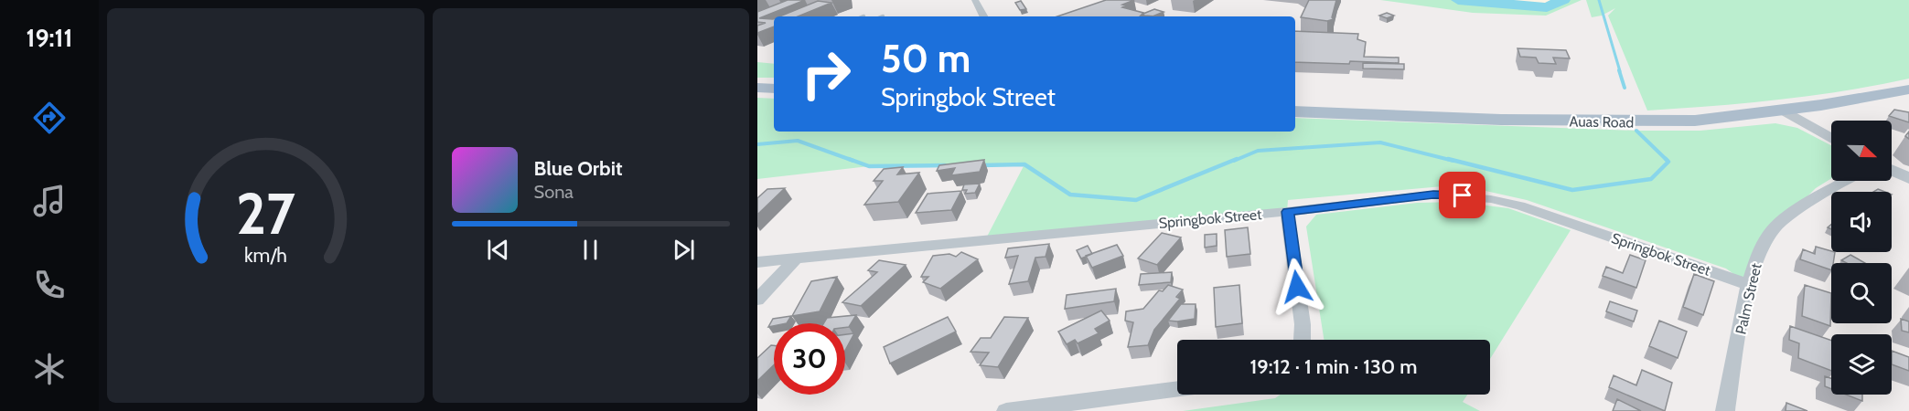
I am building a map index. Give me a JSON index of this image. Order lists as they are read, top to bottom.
{
  "streets": {
    "main road": ["Auas Road"],
    "street": ["Springbok Street", "Palm Street"]
  },
  "crossings": [
    ["Springbok Street", "Palm Street"]
  ],
  "north": "right",
  "page": {
    "tabs": "19:11",
    "turn": ["50 m", "Springbok Street"],
    "song": ["Blue Orbit", "Sona"],
    "limit": "30",
    "trip": "19:12 · 1 min · 130 m",
    "gauge": ["27", "km/h"]
  }
}
